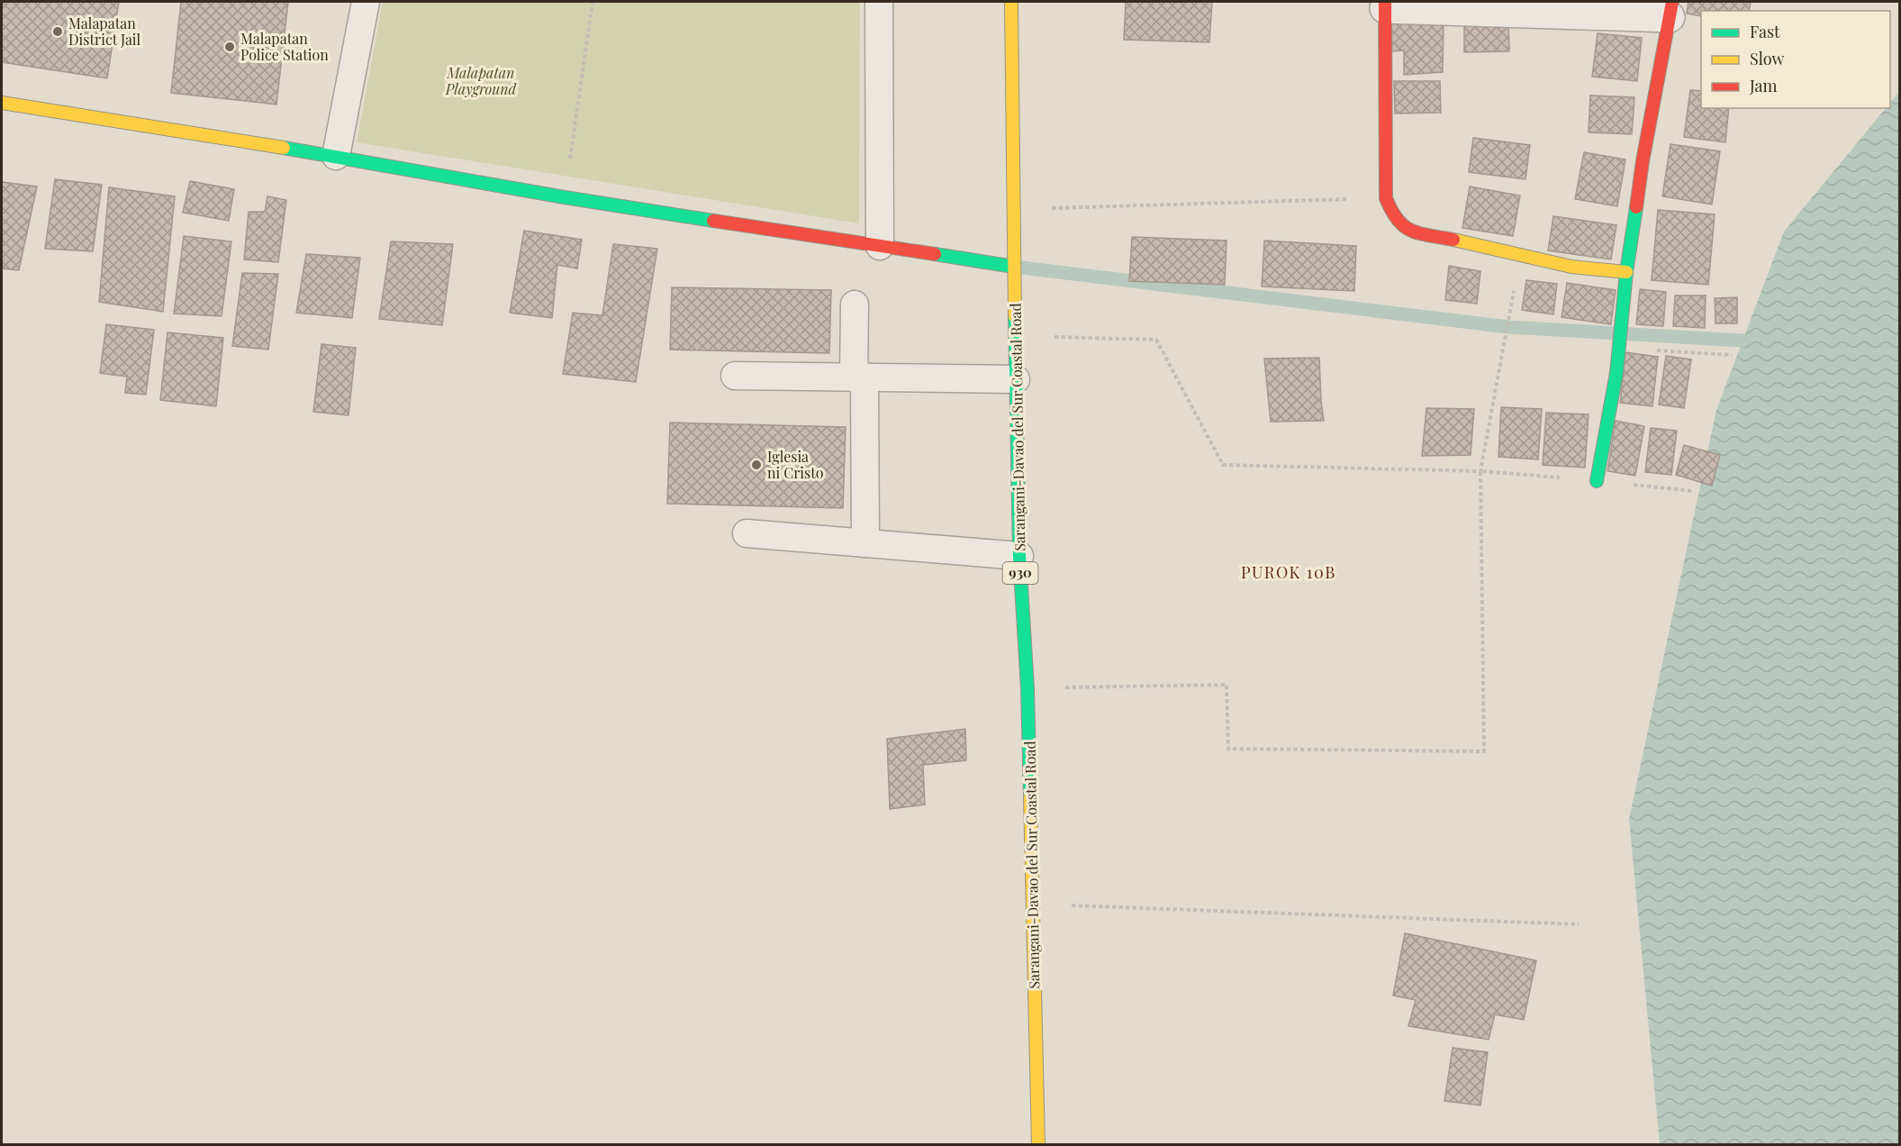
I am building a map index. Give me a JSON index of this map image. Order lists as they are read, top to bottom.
{
  "streets": {
    "street": ["Sarangani-Davao del Sur Coastal Road", "930"]
  },
  "districts": ["PUROK 10B"],
  "parks": ["Malapatan Playground"],
  "places": ["Malapatan District Jail", "Malapatan Police Station", "Iglesia ni Cristo"],
  "legend": ["Fast", "Slow", "Jam"]
}
